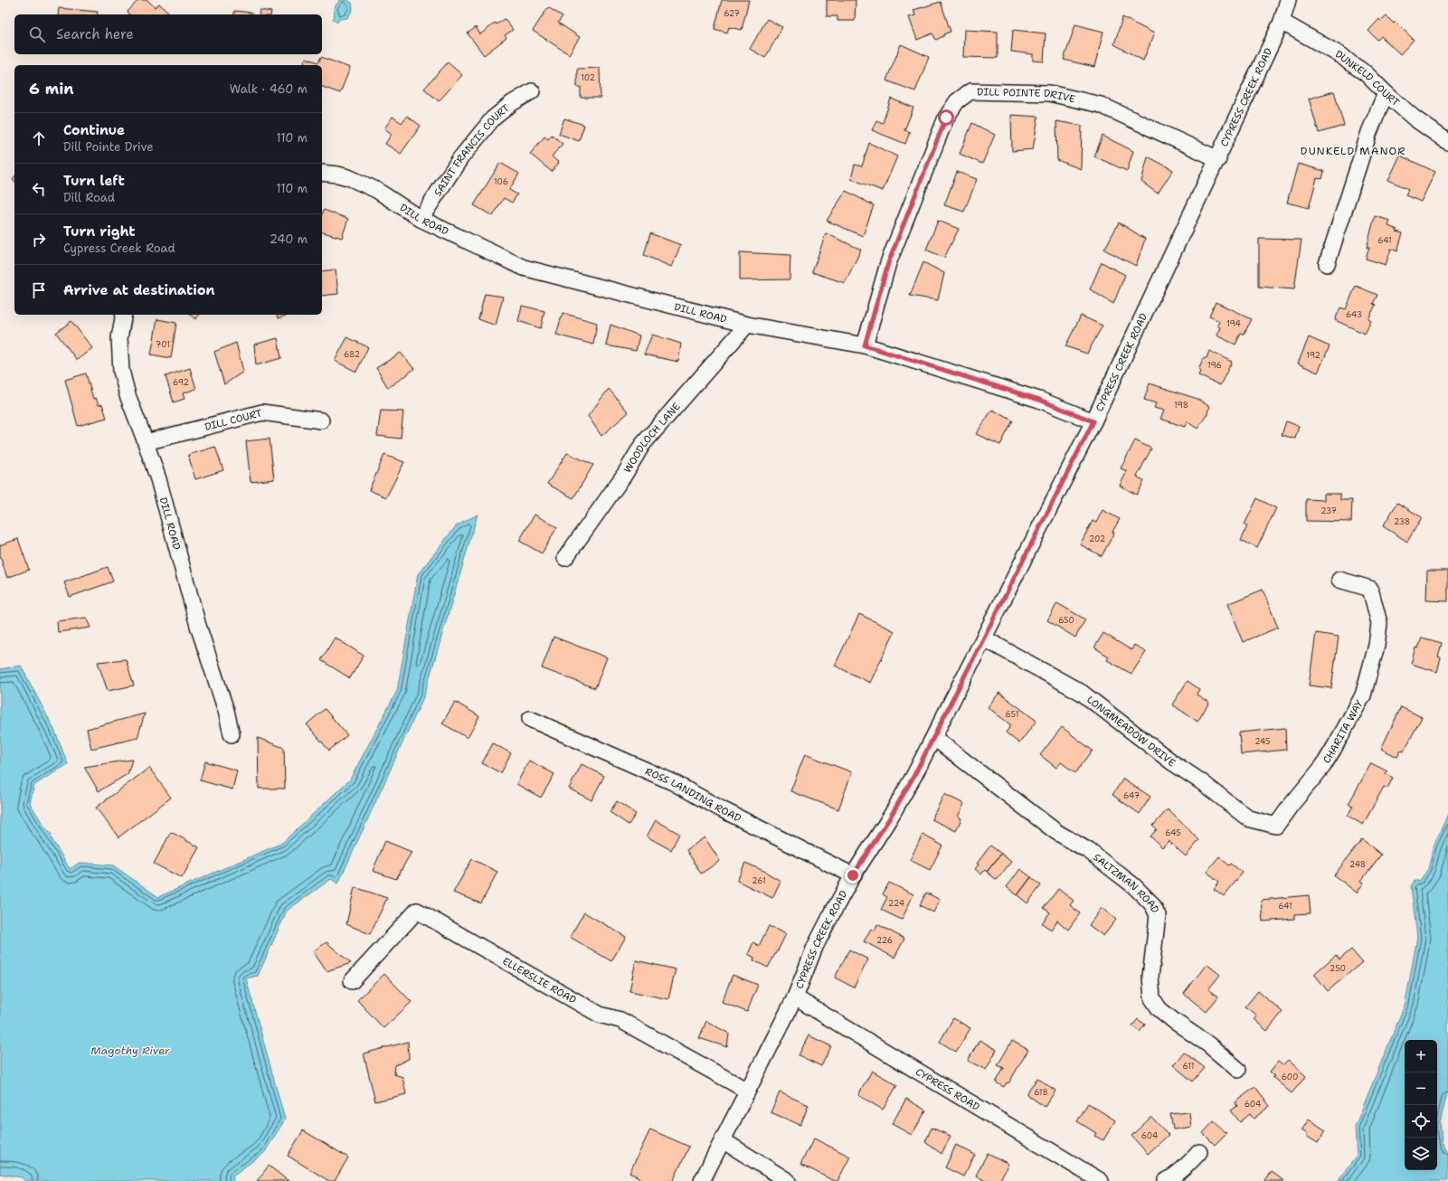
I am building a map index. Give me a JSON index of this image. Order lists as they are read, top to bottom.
{
  "streets": {
    "street": [
      "DUNKELD COURT",
      "DILL POINTE DRIVE",
      "CYPRESS CREEK ROAD",
      "SAINT FRANCIS COURT",
      "DILL ROAD",
      "DILL COURT",
      "WOODLOCH LANE",
      "LONGMEADOW DRIVE",
      "CHARITA WAY",
      "ROSS LANDING ROAD",
      "SALTZMAN ROAD",
      "ELLERSLIE ROAD",
      "CYPRESS ROAD"
    ]
  },
  "crossings": [
    ["DUNKELD COURT", "CYPRESS CREEK ROAD"],
    ["DILL POINTE DRIVE", "CYPRESS CREEK ROAD"],
    ["DILL POINTE DRIVE", "DILL ROAD"],
    ["CYPRESS CREEK ROAD", "DILL ROAD"],
    ["CYPRESS CREEK ROAD", "LONGMEADOW DRIVE"],
    ["CYPRESS CREEK ROAD", "ROSS LANDING ROAD"],
    ["CYPRESS CREEK ROAD", "SALTZMAN ROAD"],
    ["CYPRESS CREEK ROAD", "ELLERSLIE ROAD"],
    ["CYPRESS CREEK ROAD", "CYPRESS ROAD"],
    ["SAINT FRANCIS COURT", "DILL ROAD"],
    ["DILL ROAD", "DILL COURT"],
    ["DILL ROAD", "WOODLOCH LANE"],
    ["LONGMEADOW DRIVE", "CHARITA WAY"]
  ],
  "districts": ["DUNKELD MANOR"],
  "water": ["Magothy River"],
  "house_numbers": [
    "627",
    "102",
    "106",
    "641",
    "643",
    "194",
    "701",
    "682",
    "192",
    "196",
    "692",
    "198",
    "237",
    "238",
    "202",
    "650",
    "651",
    "245",
    "647",
    "645",
    "248",
    "261",
    "224",
    "641",
    "226",
    "250",
    "611",
    "600",
    "618",
    "604",
    "604"
  ],
  "page": {
    "search": "Search here",
    "heading": ["6 min", "Walk · 460 m"],
    "list": [
      ["Continue", "Dill Pointe Drive", "110 m"],
      ["Turn left", "Dill Road", "110 m"],
      ["Turn right", "Cypress Creek Road", "240 m"],
      "Arrive at destination"
    ],
    "map_buttons": ["+", "−"]
  }
}
